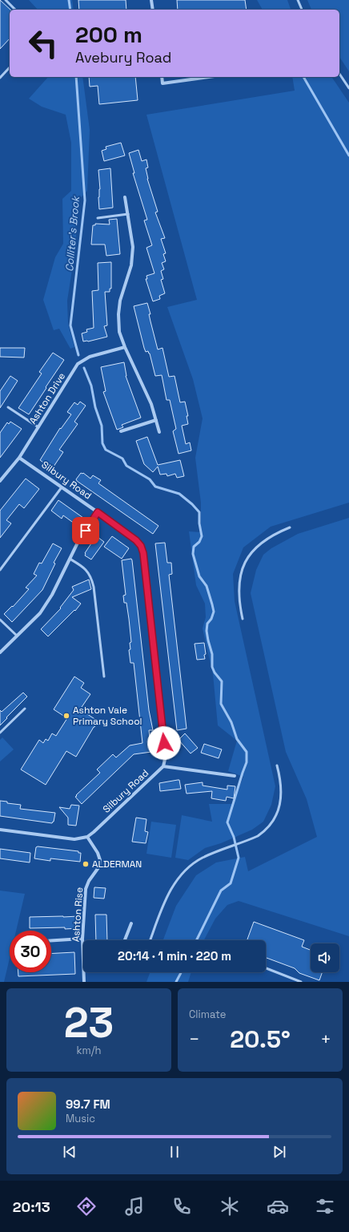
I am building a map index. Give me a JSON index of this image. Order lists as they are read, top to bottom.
{
  "streets": {
    "street": ["Ashton Drive", "Silbury Road", "Ashton Rise"]
  },
  "crossings": [
    ["Ashton Drive", "Silbury Road"],
    ["Silbury Road", "Ashton Rise"]
  ],
  "water": ["Colliter's Brook"],
  "places": ["Ashton Vale Primary School", "ALDERMAN"],
  "page": {
    "turn": ["200 m", "Avebury Road"],
    "limit": "30",
    "trip": "20:14 · 1 min · 220 m",
    "tile": [
      ["23", "km/h"],
      "Climate"
    ],
    "heat": ["−", "20.5°", "+"],
    "song": ["99.7 FM", "Music"],
    "tabs": "20:13"
  }
}
